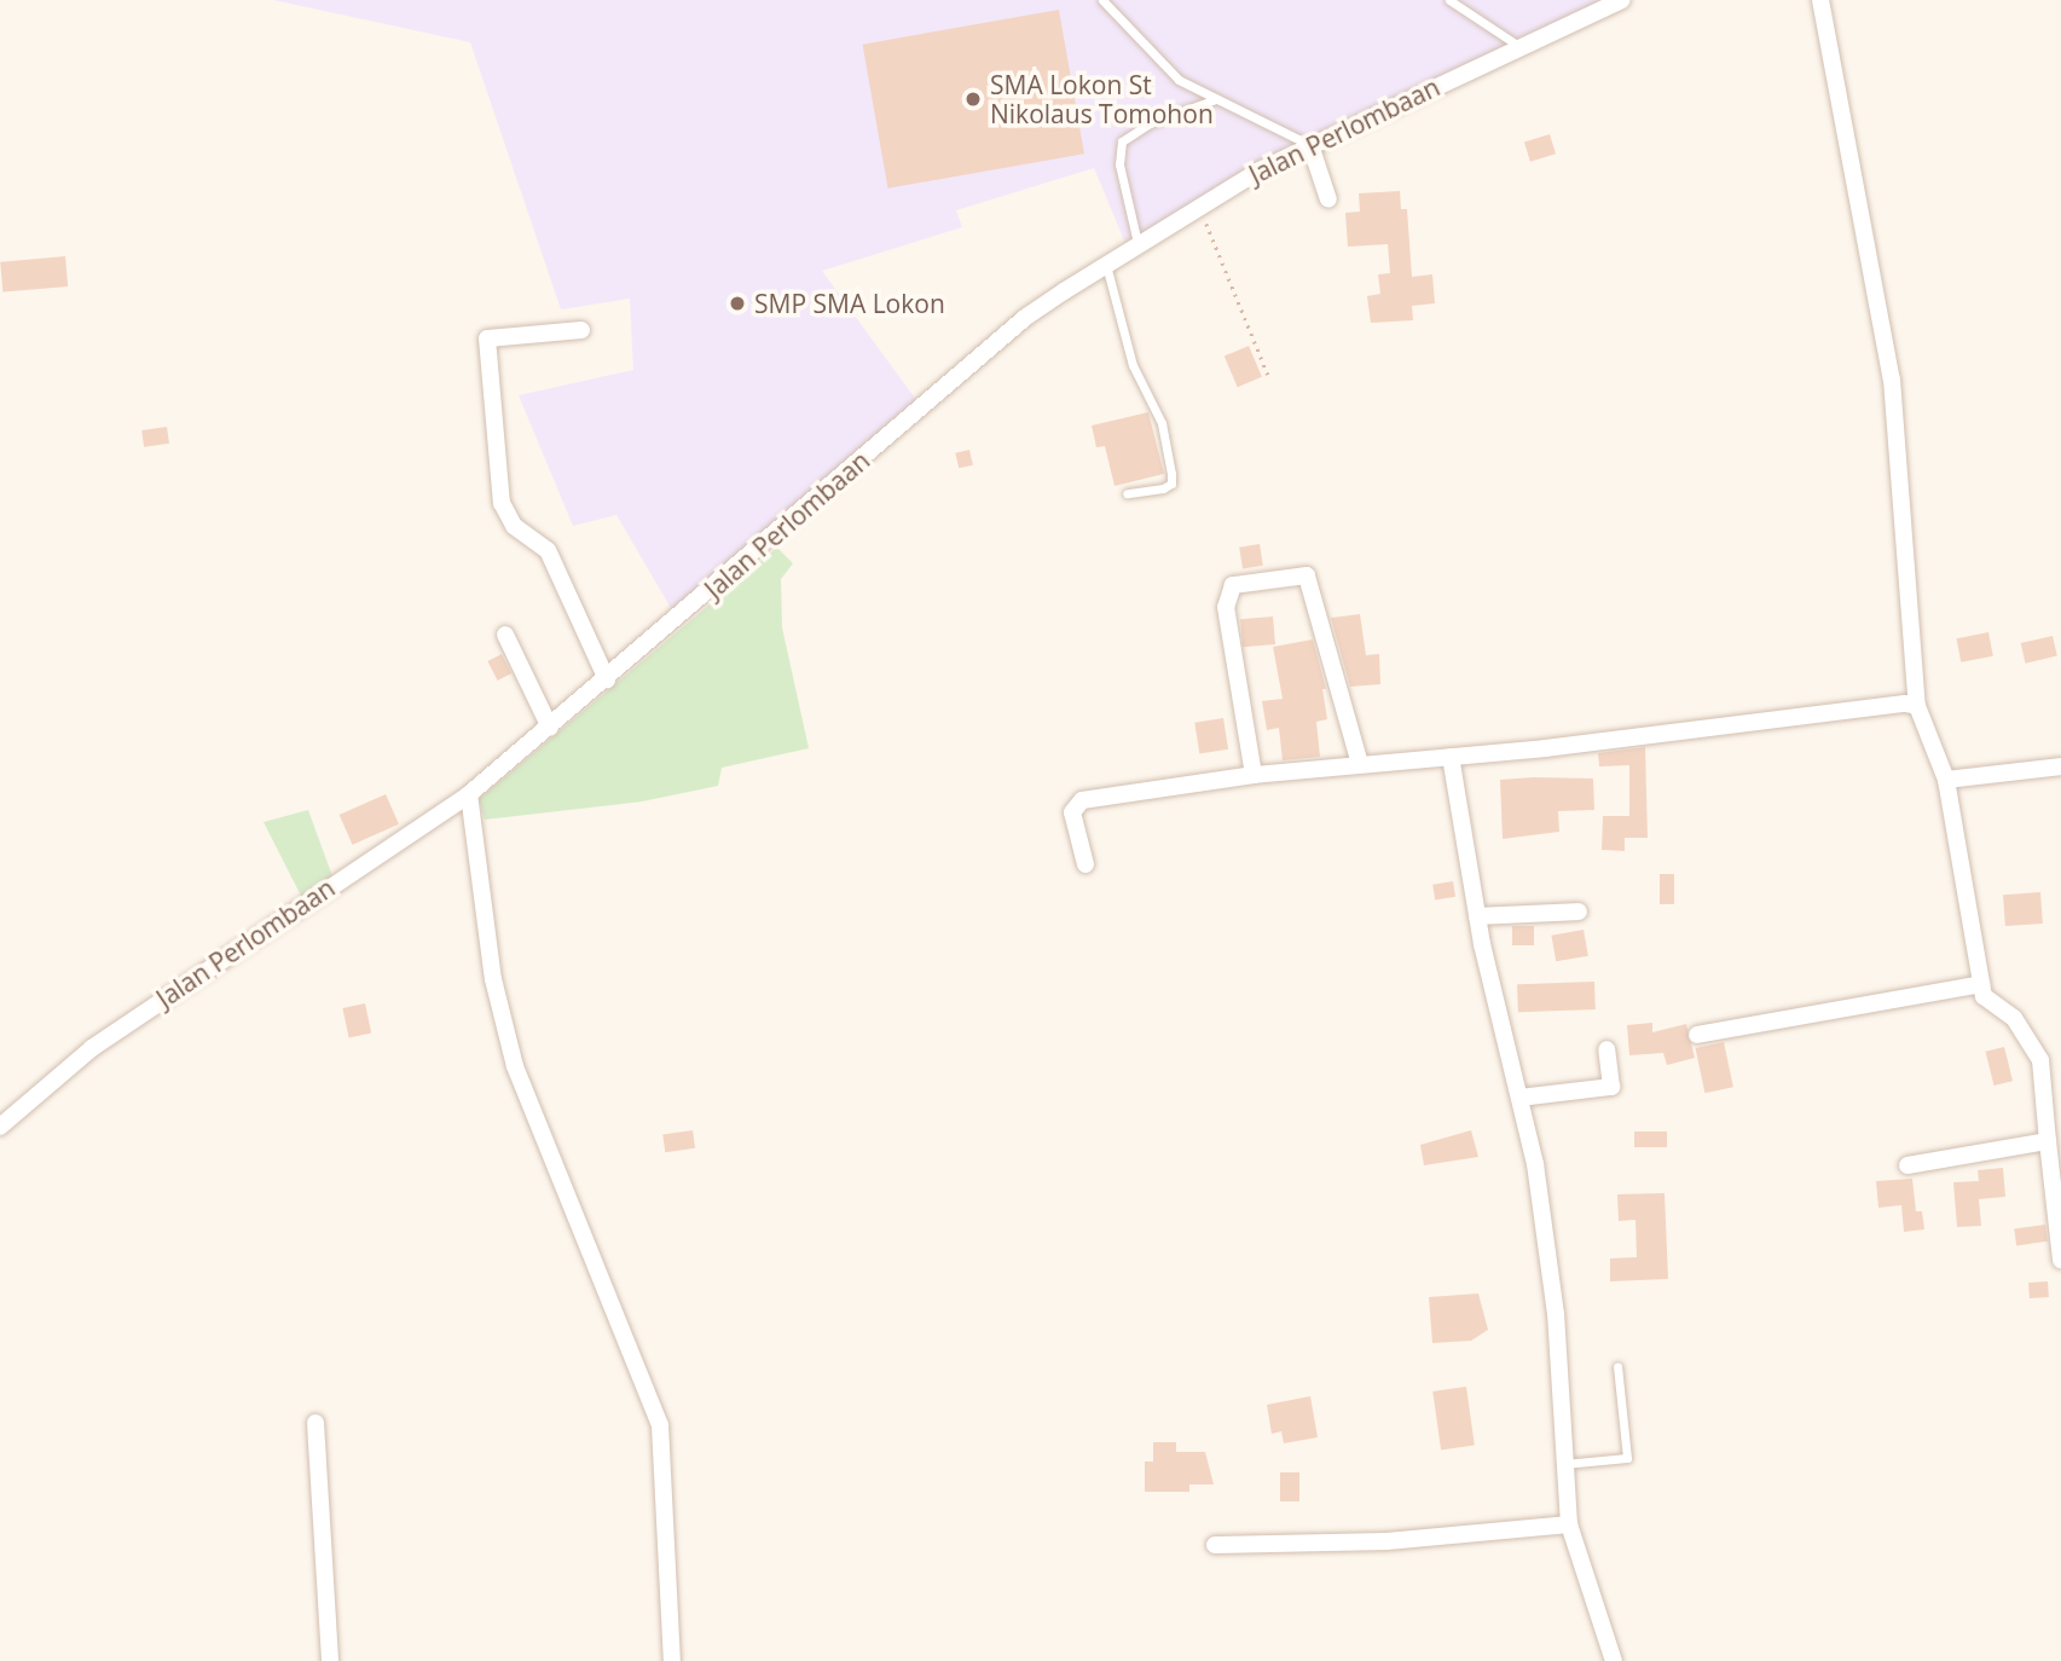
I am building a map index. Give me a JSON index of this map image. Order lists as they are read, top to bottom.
{
  "streets": {
    "street": ["Jalan Perlombaan"]
  },
  "places": ["SMA Lokon St Nikolaus Tomohon", "SMP SMA Lokon"]
}
